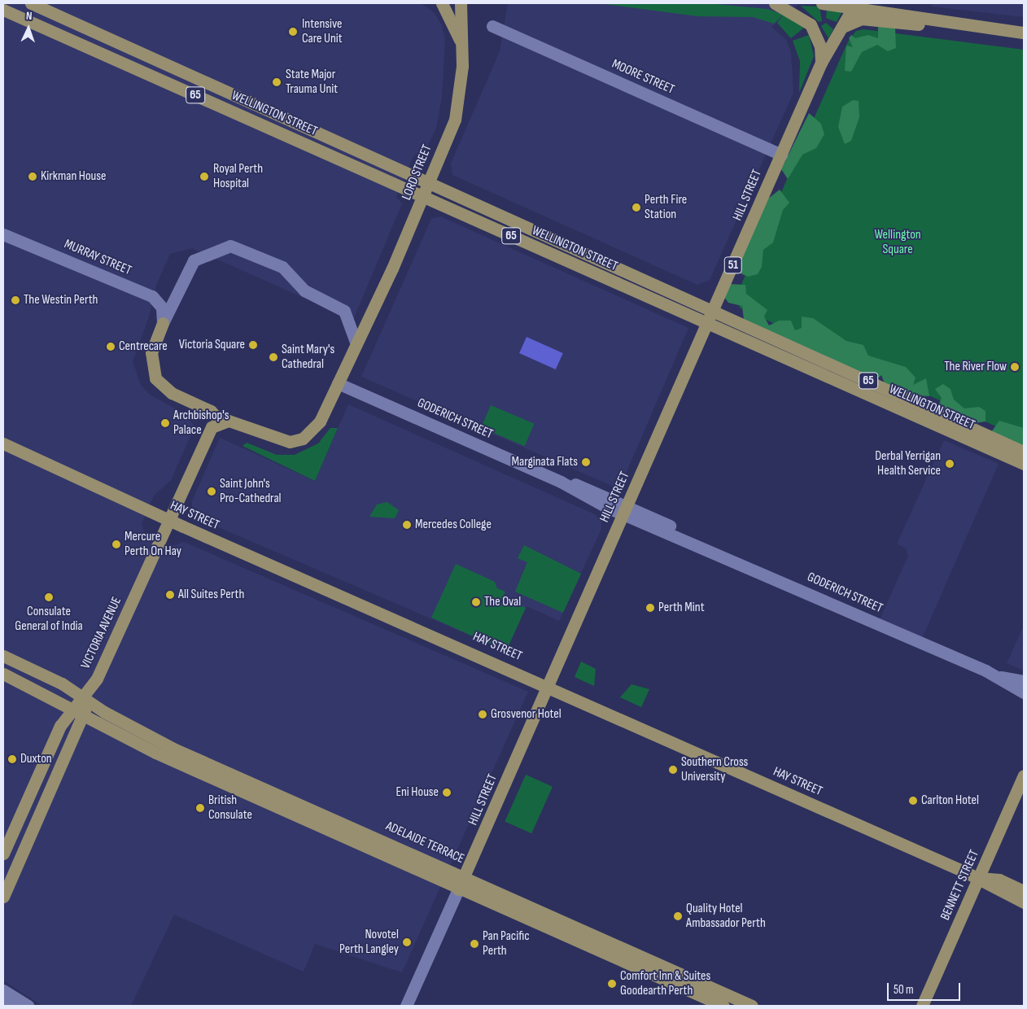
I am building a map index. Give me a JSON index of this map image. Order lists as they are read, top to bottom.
{
  "streets": {
    "main road": [
      "65",
      "WELLINGTON STREET",
      "LORD STREET",
      "HILL STREET",
      "51",
      "HAY STREET",
      "VICTORIA AVENUE",
      "ADELAIDE TERRACE",
      "BENNETT STREET"
    ],
    "street": ["MOORE STREET", "MURRAY STREET", "GODERICH STREET"]
  },
  "crossings": [
    ["MOORE STREET", "HILL STREET"],
    ["WELLINGTON STREET", "LORD STREET"],
    ["WELLINGTON STREET", "HILL STREET"],
    ["HILL STREET", "51"],
    ["HILL STREET", "GODERICH STREET"],
    ["HILL STREET", "HAY STREET"],
    ["HILL STREET", "ADELAIDE TERRACE"],
    ["HAY STREET", "VICTORIA AVENUE"],
    ["HAY STREET", "BENNETT STREET"],
    ["VICTORIA AVENUE", "ADELAIDE TERRACE"]
  ],
  "parks": ["Wellington Square"],
  "places": [
    "Intensive Care Unit",
    "State Major Trauma Unit",
    "Kirkman House",
    "Royal Perth Hospital",
    "Perth Fire Station",
    "The Westin Perth",
    "Victoria Square",
    "Centrecare",
    "Saint Mary's Cathedral",
    "The River Flow",
    "Archbishop's Palace",
    "Marginata Flats",
    "Derbal Yerrigan Health Service",
    "Saint John's Pro-Cathedral",
    "Mercedes College",
    "Mercure Perth On Hay",
    "All Suites Perth",
    "Consulate General of India",
    "The Oval",
    "Perth Mint",
    "Grosvenor Hotel",
    "Duxton",
    "Southern Cross University",
    "Eni House",
    "Carlton Hotel",
    "British Consulate",
    "Quality Hotel Ambassador Perth",
    "Novotel Perth Langley",
    "Pan Pacific Perth",
    "Comfort Inn & Suites Goodearth Perth"
  ],
  "scale_bar": "50 m",
  "north": "top"
}
